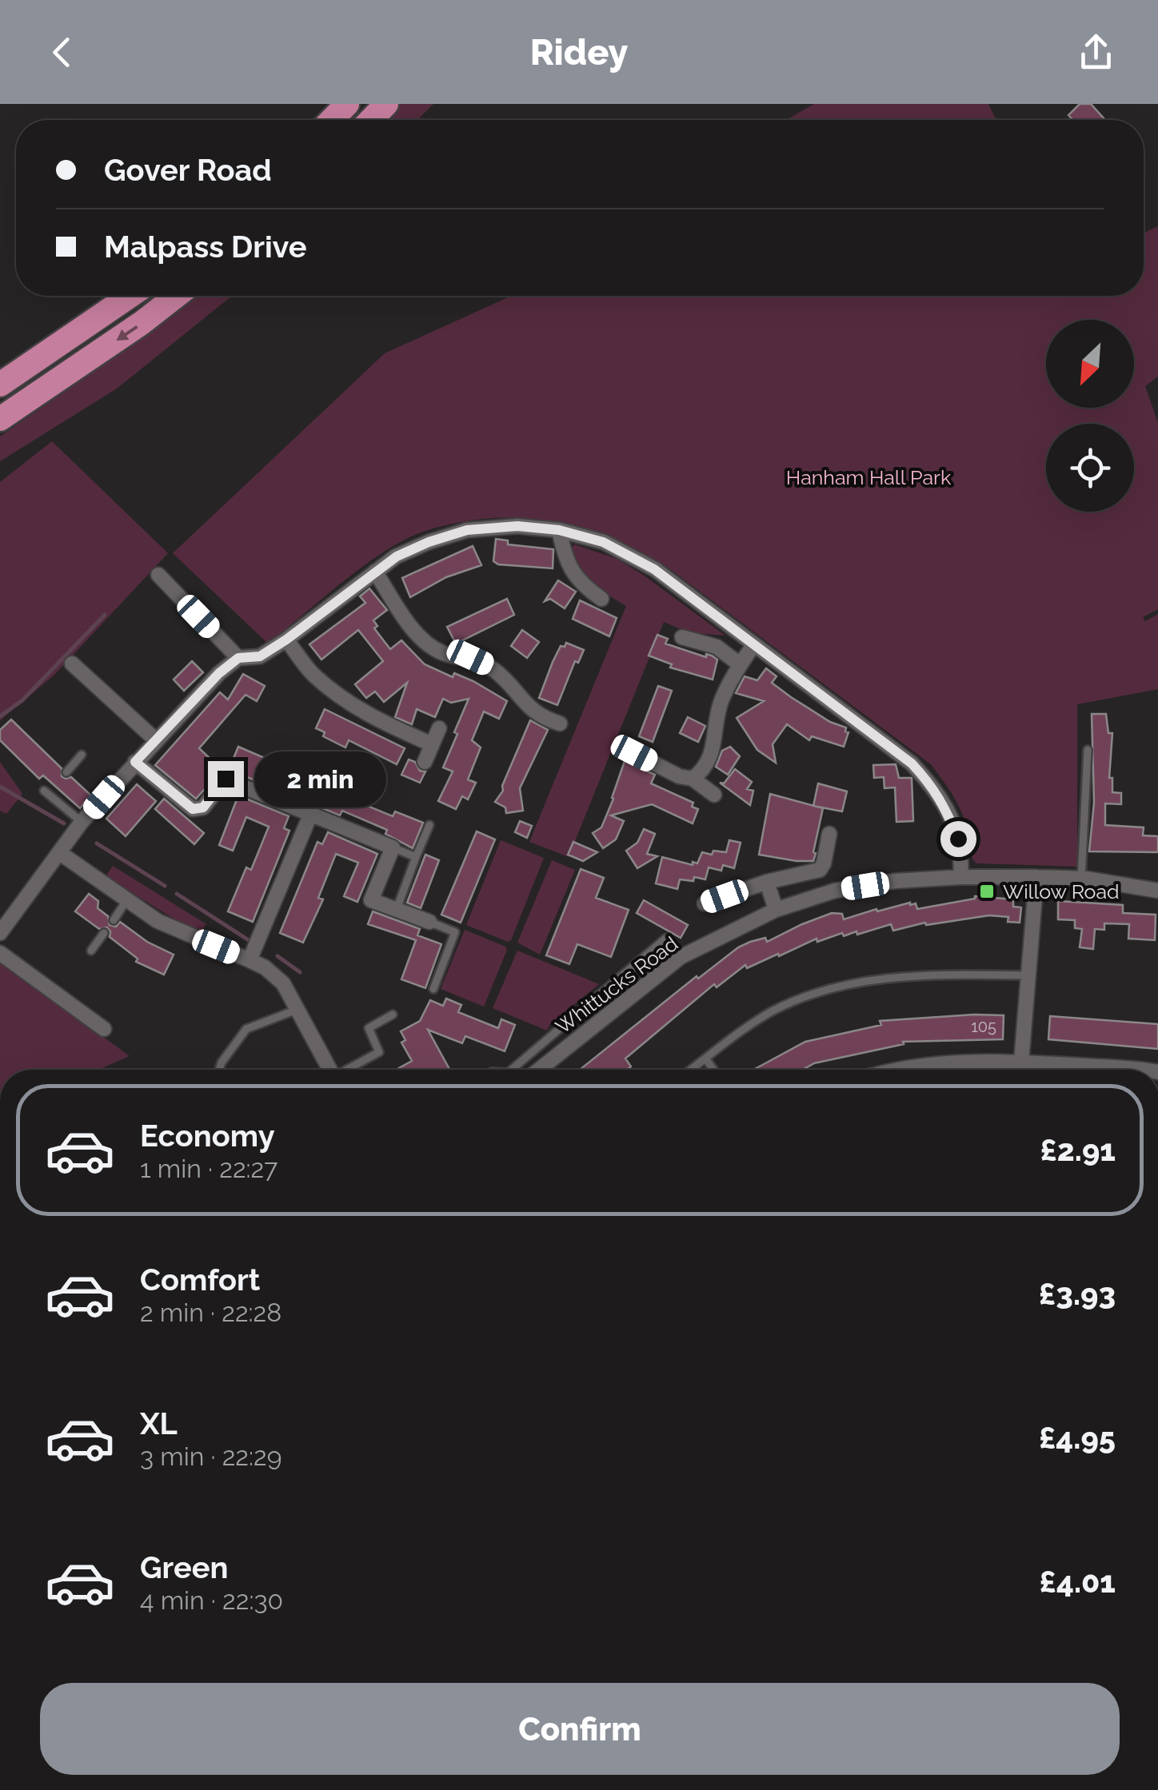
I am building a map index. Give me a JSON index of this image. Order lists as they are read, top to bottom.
{
  "streets": {
    "street": ["Whittucks Road"]
  },
  "parks": ["Hanham Hall Park"],
  "places": {
    "transit": ["Willow Road"]
  },
  "house_numbers": ["105"],
  "north": "bottom left",
  "page": {
    "header": "Ridey",
    "banner": ["Gover Road", "Malpass Drive"],
    "bubble": "2 min",
    "list": [
      {
        "name": "Economy",
        "note": "1 min · 22:27",
        "value": "£2.91"
      },
      {
        "name": "Comfort",
        "note": "2 min · 22:28",
        "value": "£3.93"
      },
      {
        "name": "XL",
        "note": "3 min · 22:29",
        "value": "£4.95"
      },
      {
        "name": "Green",
        "note": "4 min · 22:30",
        "value": "£4.01"
      }
    ],
    "buttons": "Confirm"
  }
}
